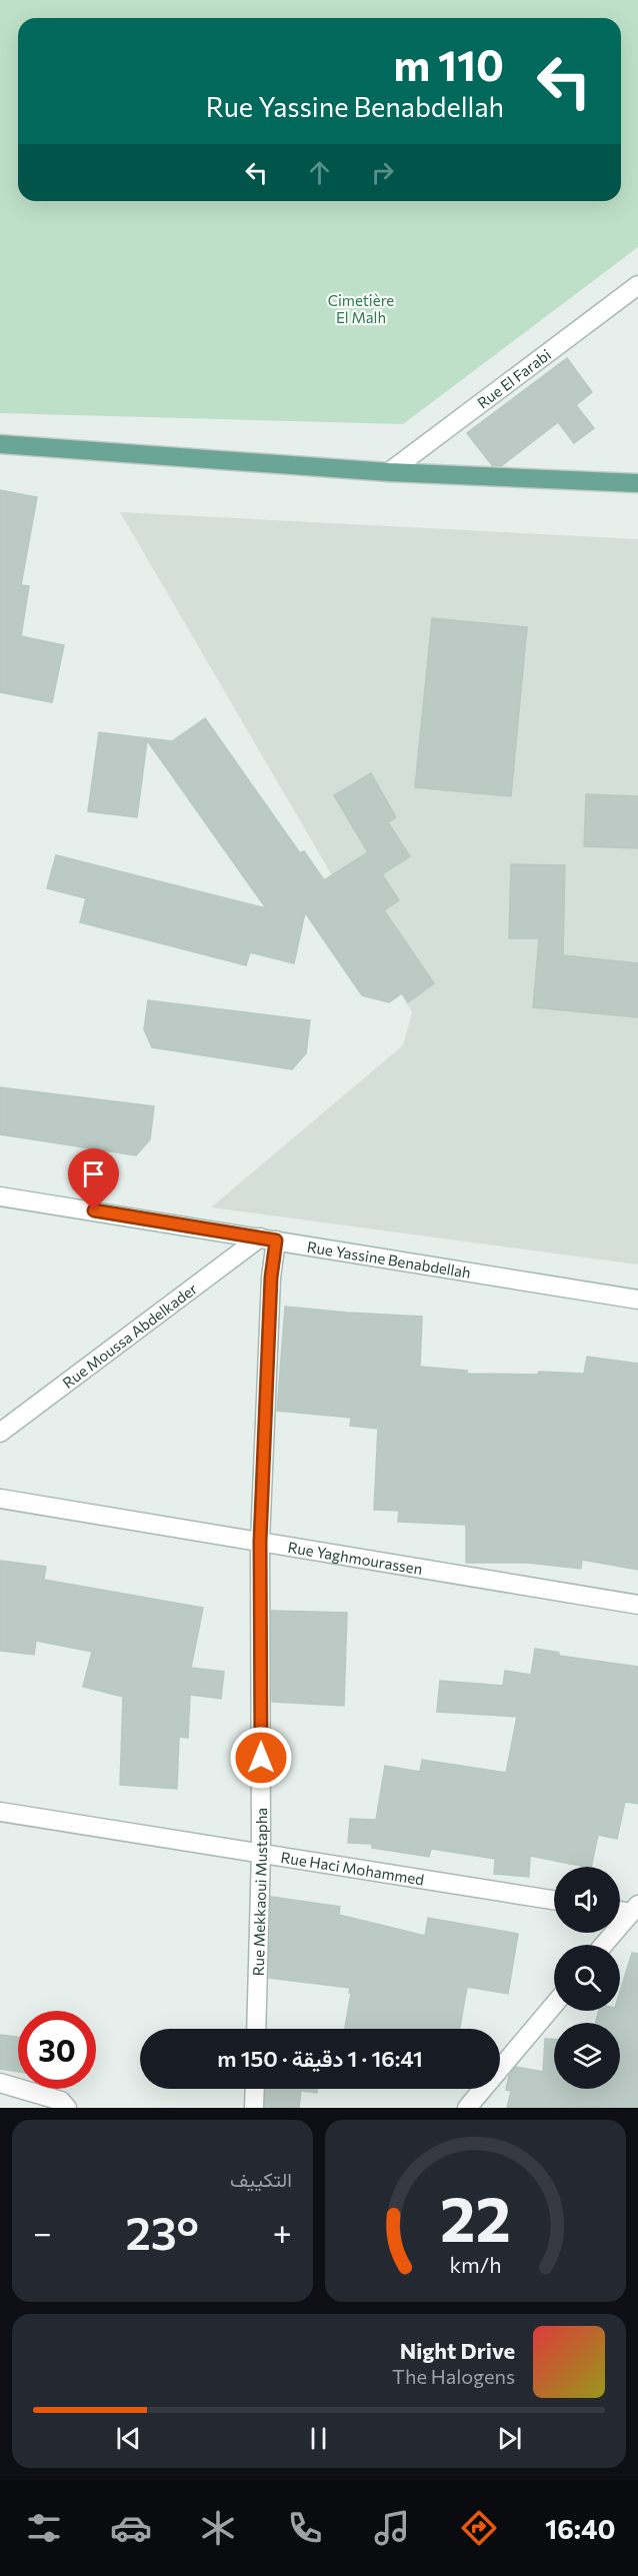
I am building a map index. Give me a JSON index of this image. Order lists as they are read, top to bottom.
{
  "streets": {
    "street": [
      "Rue El Farabi",
      "Rue Yassine Benabdellah",
      "Rue Moussa Abdelkader",
      "Rue Yaghmourassen",
      "Rue Haci Mohammed",
      "Rue Mekkaoui Mustapha"
    ]
  },
  "crossings": [
    ["Rue Yassine Benabdellah", "Rue Moussa Abdelkader"],
    ["Rue Yassine Benabdellah", "Rue Mekkaoui Mustapha"],
    ["Rue Moussa Abdelkader", "Rue Mekkaoui Mustapha"],
    ["Rue Yaghmourassen", "Rue Mekkaoui Mustapha"],
    ["Rue Haci Mohammed", "Rue Mekkaoui Mustapha"]
  ],
  "parks": ["Cimetière El Malh"],
  "page": {
    "turn": ["110 m", "Rue Yassine Benabdellah"],
    "limit": "30",
    "trip": "16:41 · 1 دقيقة · 150 m",
    "tile": "التكييف",
    "heat": ["−", "23°", "+"],
    "song": ["Night Drive", "The Halogens"],
    "tabs": "16:40",
    "gauge": ["22", "km/h"]
  }
}
